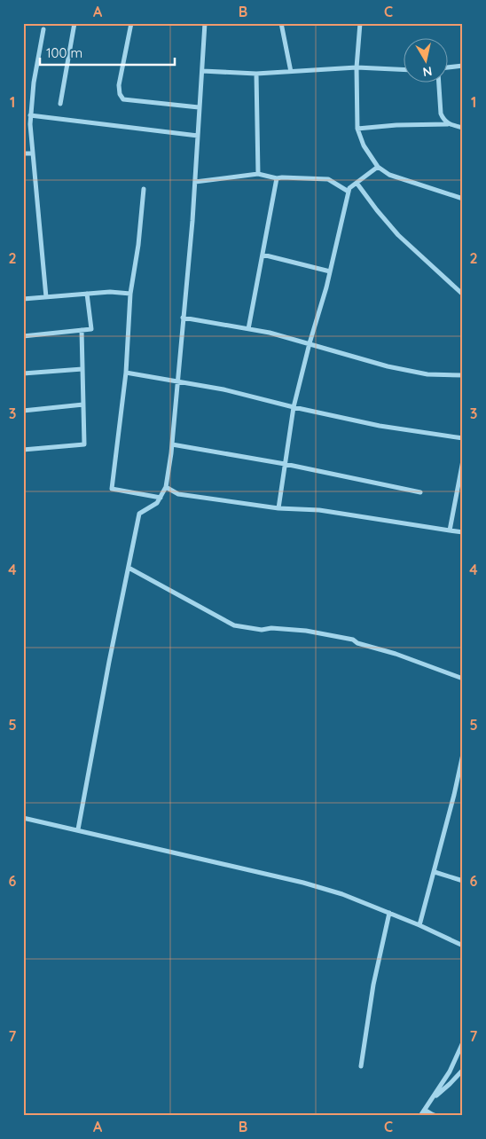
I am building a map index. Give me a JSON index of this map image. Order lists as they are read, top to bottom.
{
  "scale_bar": "100 m",
  "north": "bottom",
  "grid": {
    "columns": ["A", "B", "C"],
    "rows": [
      "1",
      "2",
      "3",
      "4",
      "5",
      "6",
      "7"
    ]
  }
}
